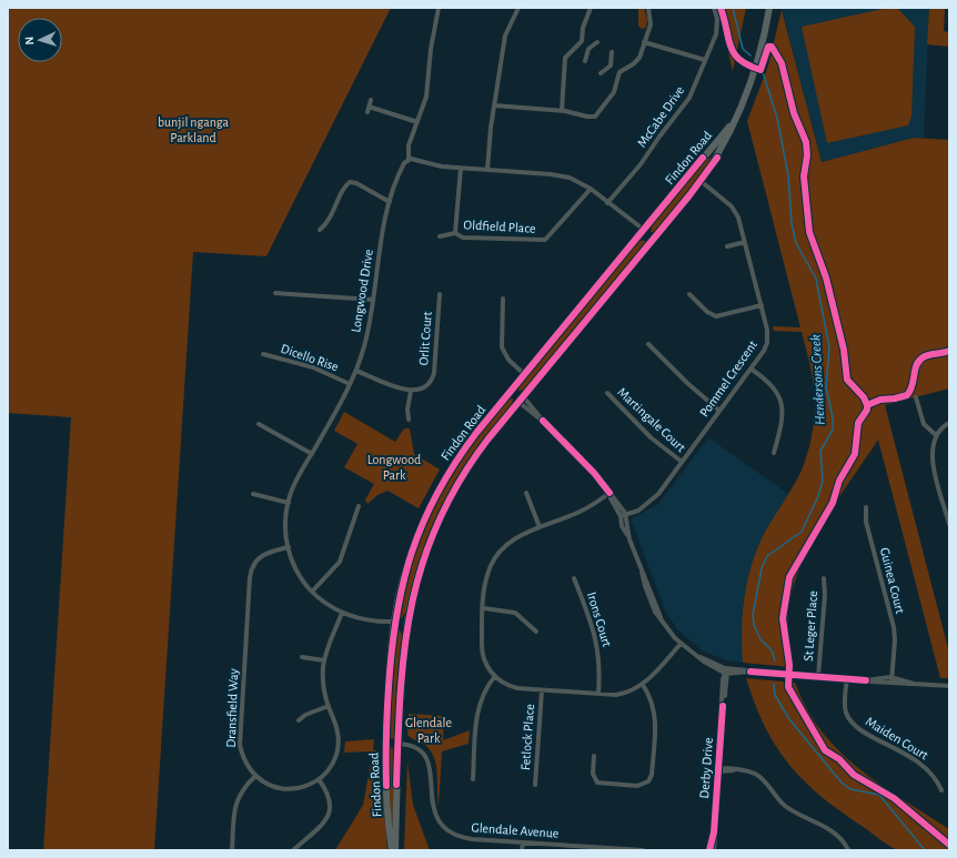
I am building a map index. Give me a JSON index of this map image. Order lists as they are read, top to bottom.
{
  "streets": {
    "main road": ["Findon Road"],
    "street": [
      "McCabe Drive",
      "Oldfield Place",
      "Longwood Drive",
      "Orlit Court",
      "Dicello Rise",
      "Pommel Crescent",
      "Martingale Court",
      "Guinea Court",
      "Irons Court",
      "St Leger Place",
      "Dransfield Way",
      "Fetlock Place",
      "Maiden Court",
      "Derby Drive",
      "Glendale Avenue"
    ]
  },
  "crossings": [
    ["Findon Road", "Longwood Drive"],
    ["Findon Road", "Pommel Crescent"],
    ["Findon Road", "Glendale Avenue"],
    ["Longwood Drive", "Dicello Rise"],
    ["Longwood Drive", "Dransfield Way"],
    ["Pommel Crescent", "Martingale Court"]
  ],
  "water": ["Hendersons Creek"],
  "parks": ["bunjil nganga Parkland", "Longwood Park", "Glendale Park"],
  "north": "left"
}
